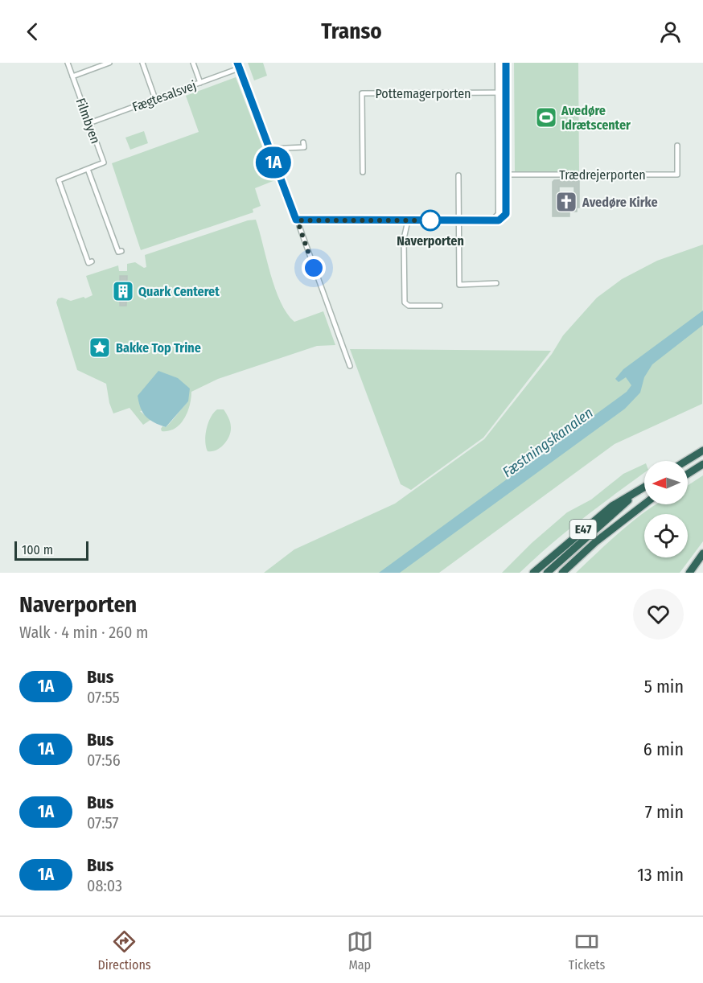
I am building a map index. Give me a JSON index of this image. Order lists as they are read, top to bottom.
{
  "streets": {
    "highway": ["E47"],
    "street": [
      "Pottemagerporten",
      "Fægtesalsvej",
      "Filmbyen",
      "Trædrejerporten"
    ]
  },
  "crossings": [
    ["Fægtesalsvej", "Filmbyen"]
  ],
  "water": ["Fæstningskanalen"],
  "places": {
    "sports": ["Avedøre Idrætscenter"],
    "church": ["Avedøre Kirke"],
    "other": ["Naverporten"],
    "building": ["Quark Centeret"],
    "place": ["Bakke Top Trine"]
  },
  "lines": ["bus line 1A"],
  "scale_bar": "100 m",
  "north": "left",
  "page": {
    "header": "Transo",
    "on_map": "1A",
    "scale": "100 m",
    "heading": ["Naverporten", "Walk · 4 min · 260 m"],
    "list": [
      {
        "mark": "1A",
        "name": "Bus",
        "note": "07:55",
        "value": "5 min"
      },
      {
        "mark": "1A",
        "name": "Bus",
        "note": "07:56",
        "value": "6 min"
      },
      {
        "mark": "1A",
        "name": "Bus",
        "note": "07:57",
        "value": "7 min"
      },
      {
        "mark": "1A",
        "name": "Bus",
        "note": "08:03",
        "value": "13 min"
      }
    ],
    "tabs": ["Directions", "Map", "Tickets"]
  }
}
